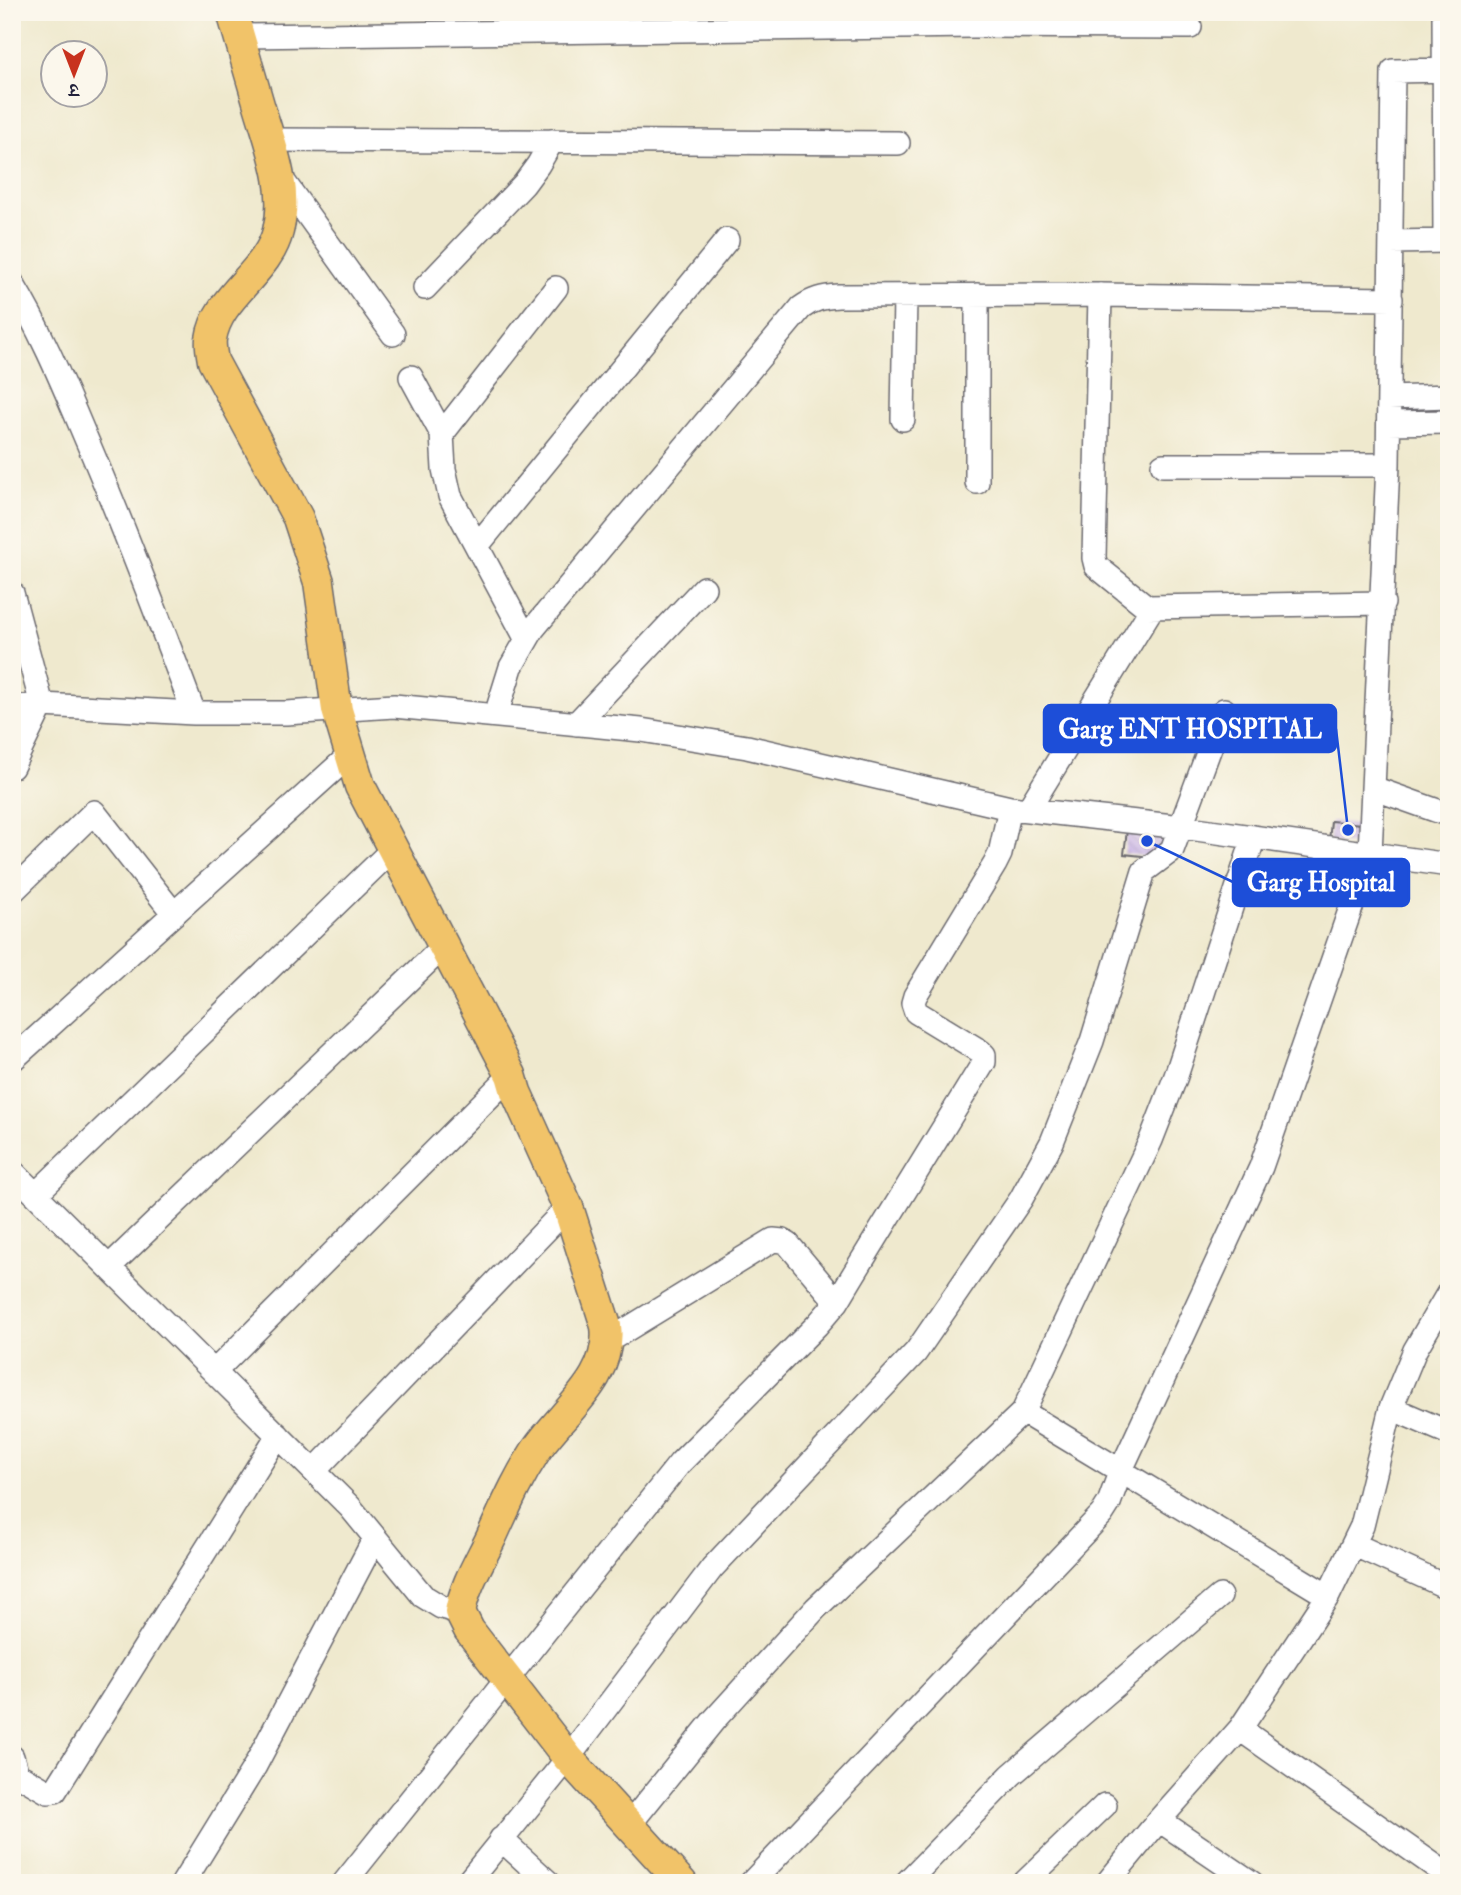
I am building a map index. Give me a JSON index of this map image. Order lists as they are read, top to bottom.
{
  "places": ["Garg ENT HOSPITAL", "Garg Hospital"],
  "north": "bottom"
}
